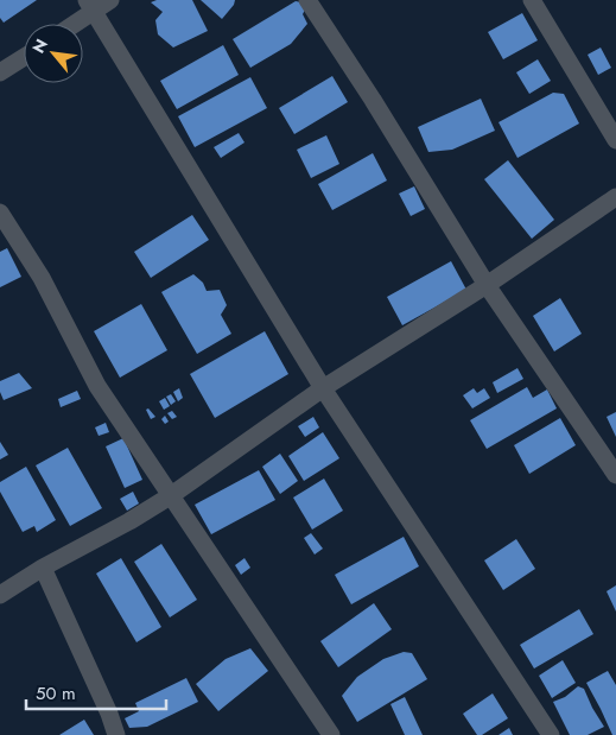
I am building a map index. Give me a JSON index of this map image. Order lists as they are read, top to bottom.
{
  "scale_bar": "50 m",
  "north": "top left"
}
